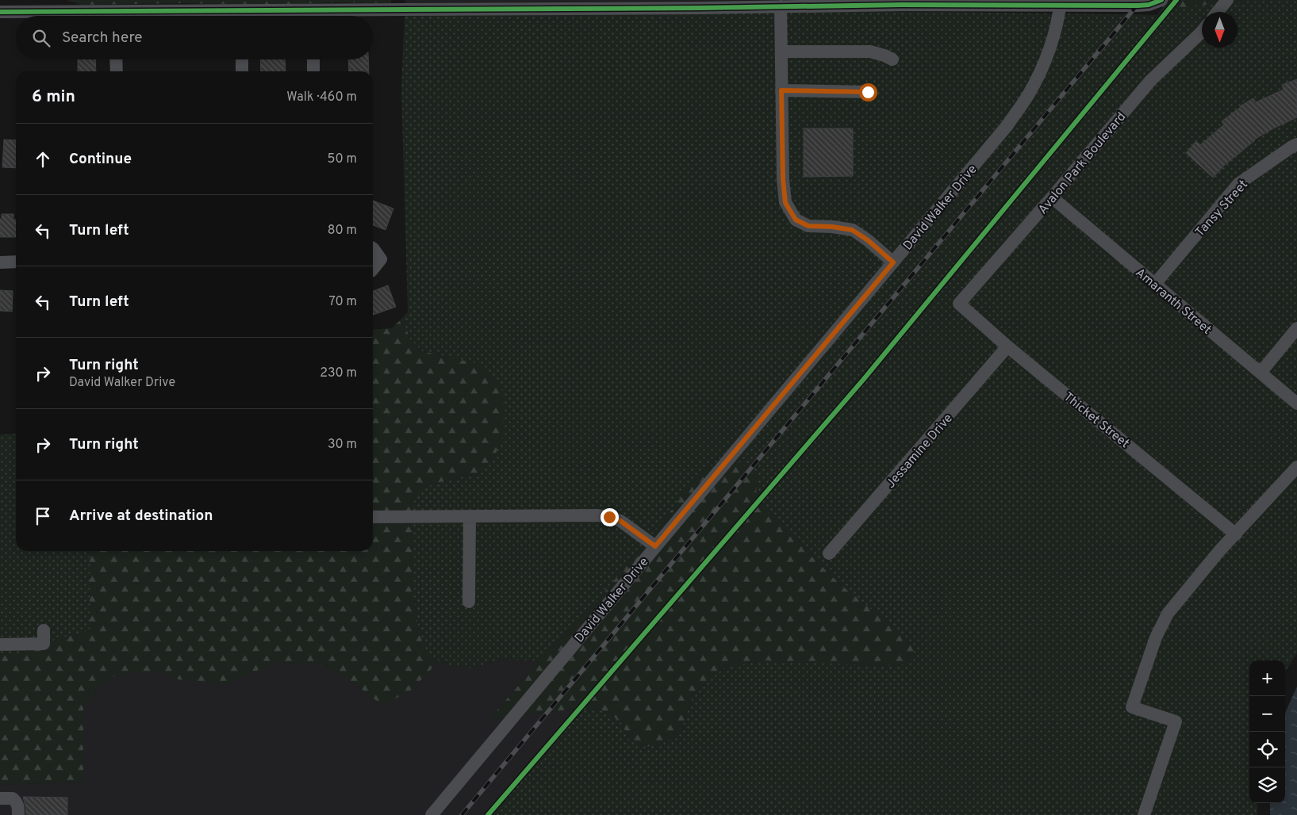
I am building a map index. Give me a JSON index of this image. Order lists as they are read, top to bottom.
{
  "streets": {
    "street": [
      "Avalon Park Boulevard",
      "David Walker Drive",
      "Tansy Street",
      "Amaranth Street",
      "Thicket Street",
      "Jessamine Drive"
    ]
  },
  "crossings": [
    ["Avalon Park Boulevard", "Amaranth Street"],
    ["Avalon Park Boulevard", "Thicket Street"],
    ["Tansy Street", "Amaranth Street"],
    ["Thicket Street", "Jessamine Drive"]
  ],
  "north": "bottom",
  "page": {
    "search": "Search here",
    "heading": ["6 min", "Walk · 460 m"],
    "list": [
      ["Continue", "50 m"],
      ["Turn left", "80 m"],
      ["Turn left", "70 m"],
      ["Turn right", "David Walker Drive", "230 m"],
      ["Turn right", "30 m"],
      "Arrive at destination"
    ],
    "map_buttons": ["+", "−"]
  }
}
